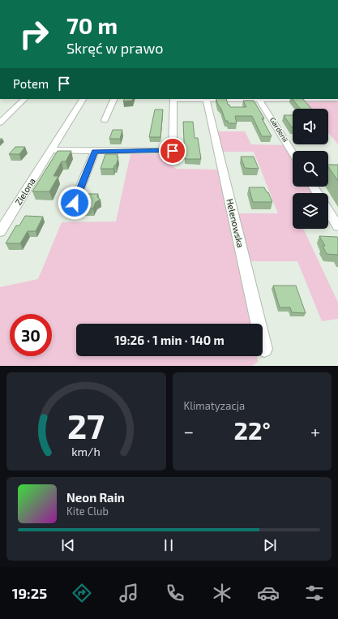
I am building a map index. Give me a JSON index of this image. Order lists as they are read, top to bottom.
{
  "streets": {
    "street": ["Gardenii", "Zielona", "Helenowska"]
  },
  "page": {
    "turn": ["70 m", "Skręć w prawo"],
    "then": "Potem",
    "limit": "30",
    "trip": "19:26 · 1 min · 140 m",
    "tile": "Klimatyzacja",
    "heat": ["−", "22°", "+"],
    "song": ["Neon Rain", "Kite Club"],
    "tabs": "19:25",
    "gauge": ["27", "km/h"]
  }
}
